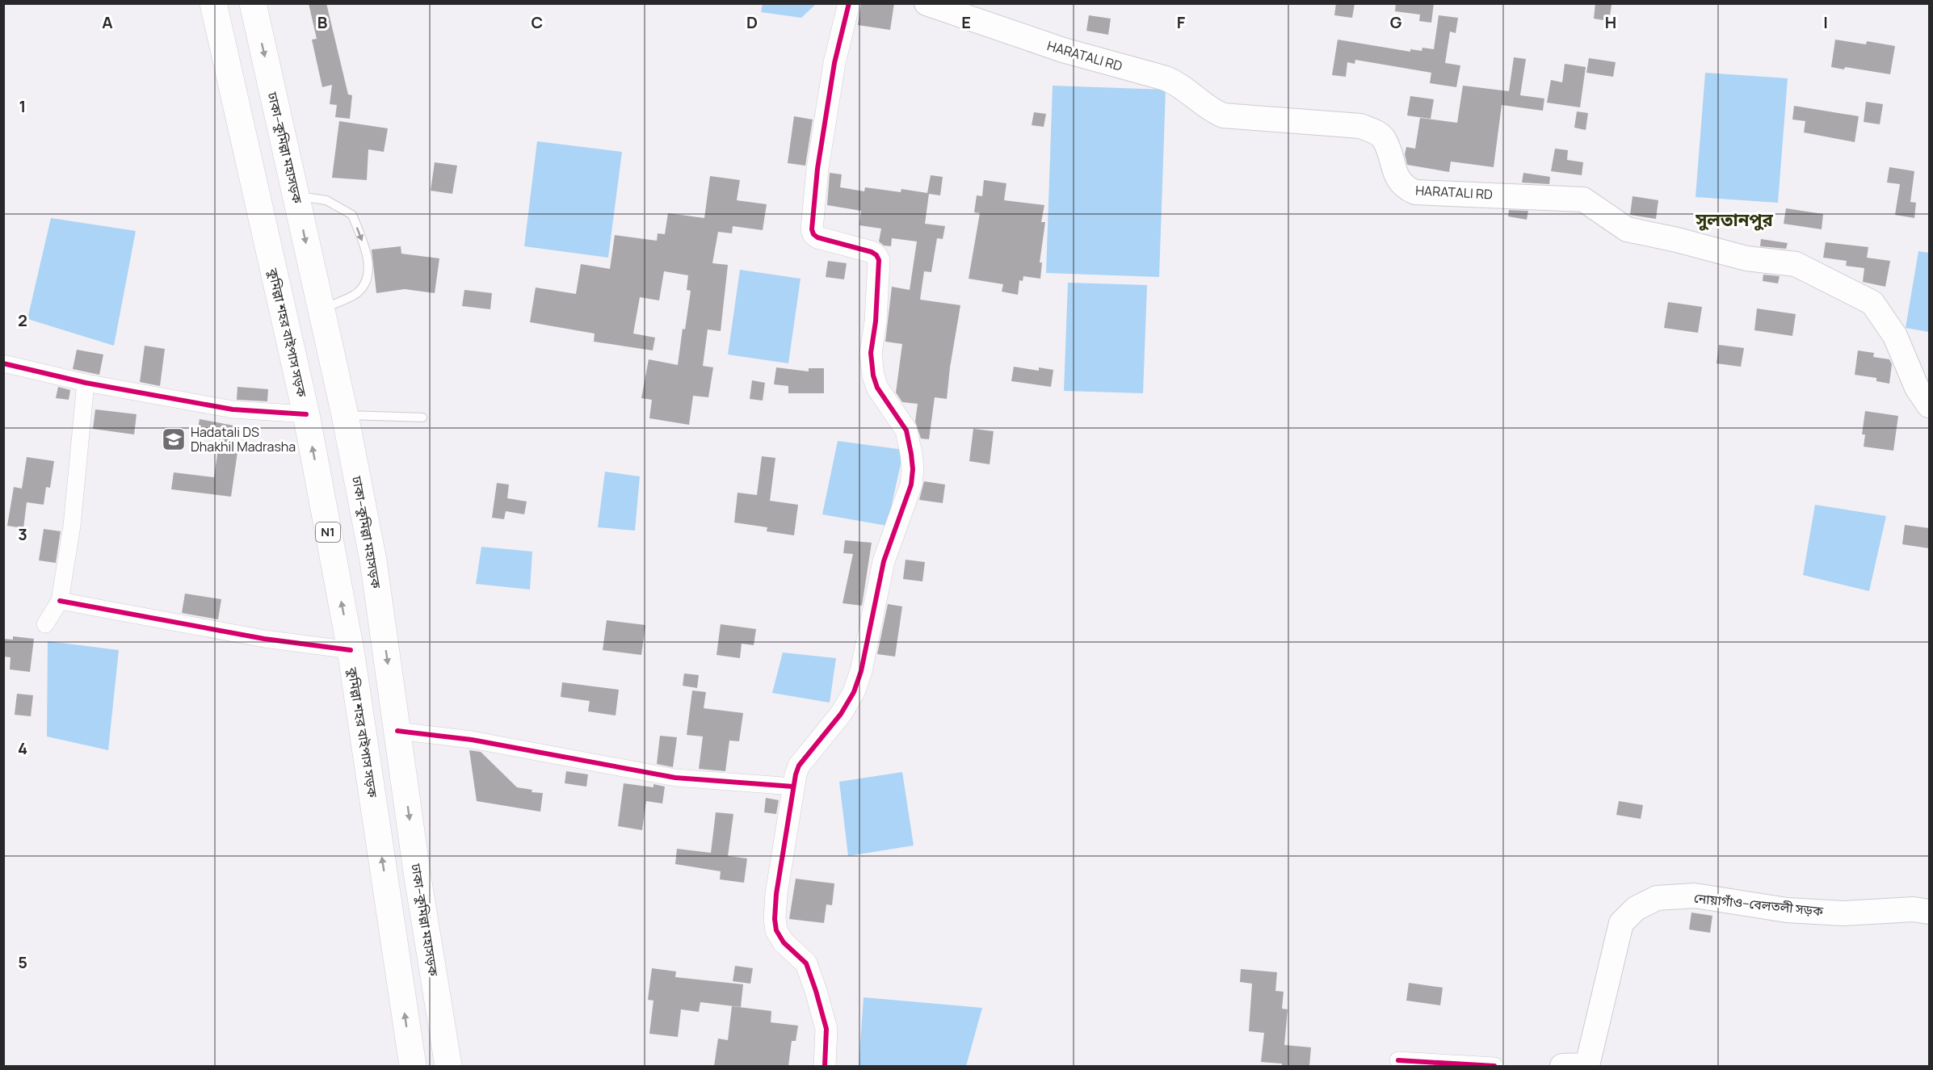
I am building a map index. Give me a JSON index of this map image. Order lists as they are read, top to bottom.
{
  "streets": {
    "highway": ["ঢাকা–কুমিল্লা মহাসড়ক", "কুমিল্লা শহর বাইপাস সড়ক", "N1"],
    "main road": ["HARATALI RD", "নোয়াগাঁও–বেলতলী সড়ক"]
  },
  "one_way": ["ঢাকা–কুমিল্লা মহাসড়ক", "কুমিল্লা শহর বাইপাস সড়ক"],
  "districts": ["সুলতানপুর"],
  "places": {
    "school or university": ["Hadatali DS Dhakhil Madrasha"]
  },
  "grid": {
    "columns": [
      "A",
      "B",
      "C",
      "D",
      "E",
      "F",
      "G",
      "H",
      "I"
    ],
    "rows": [
      "1",
      "2",
      "3",
      "4",
      "5"
    ]
  }
}
